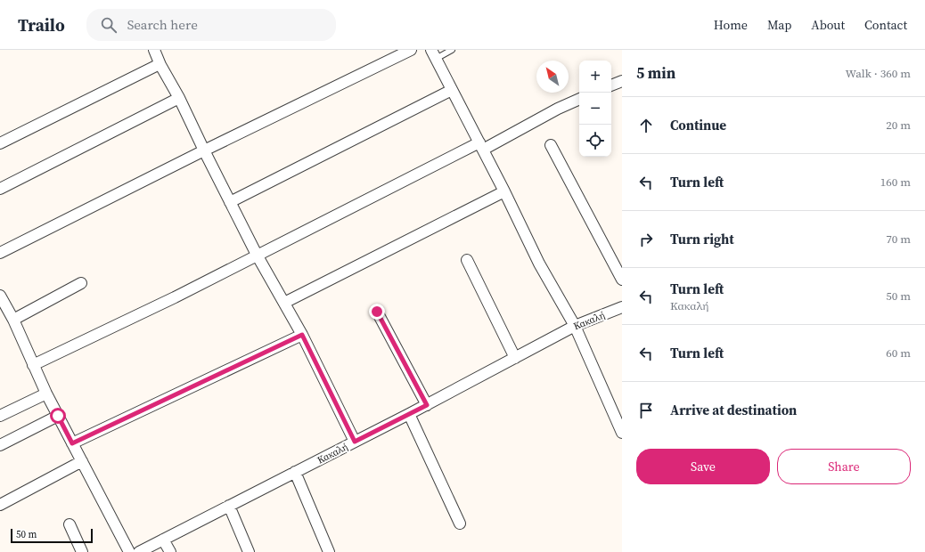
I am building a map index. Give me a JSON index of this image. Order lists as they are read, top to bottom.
{
  "streets": {
    "street": ["Κακαλή"]
  },
  "scale_bar": "50 m",
  "north": "top left",
  "page": {
    "header": "Trailo",
    "search": "Search here",
    "nav": [
      "Home",
      "Map",
      "About",
      "Contact"
    ],
    "heading": ["5 min", "Walk · 360 m"],
    "map_buttons": ["+", "−"],
    "list": [
      ["Continue", "20 m"],
      ["Turn left", "160 m"],
      ["Turn right", "70 m"],
      ["Turn left", "Κακαλή", "50 m"],
      ["Turn left", "60 m"],
      "Arrive at destination"
    ],
    "buttons": ["Save", "Share"],
    "scale": "50 m"
  }
}
